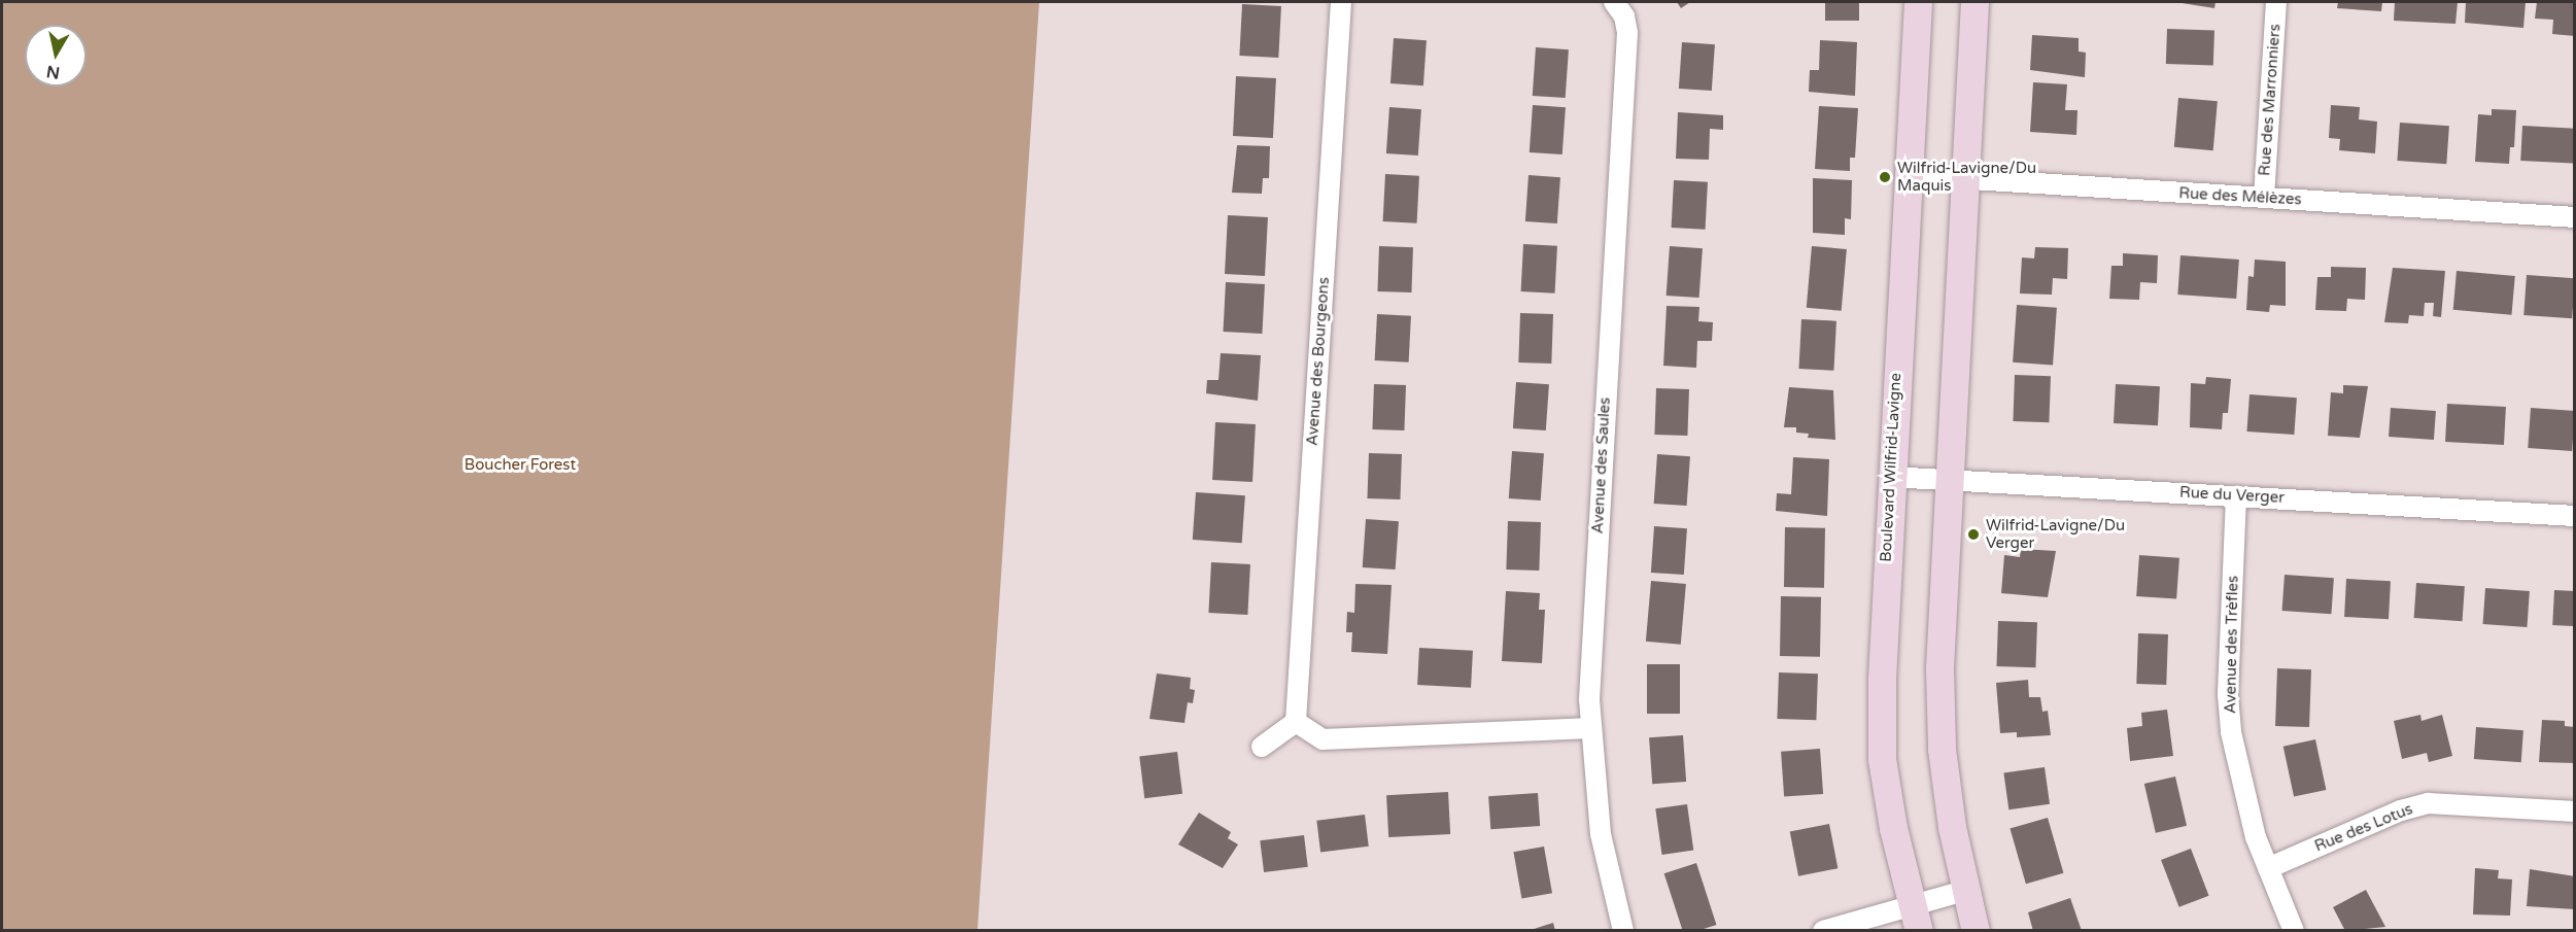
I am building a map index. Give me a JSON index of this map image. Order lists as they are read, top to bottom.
{
  "streets": {
    "street": [
      "Rue des Marronniers",
      "Rue des Mélèzes",
      "Avenue des Bourgeons",
      "Avenue des Saules",
      "Boulevard Wilfrid-Lavigne",
      "Rue du Verger",
      "Avenue des Trèfles",
      "Rue des Lotus"
    ]
  },
  "crossings": [
    ["Rue des Marronniers", "Rue des Mélèzes"],
    ["Rue des Mélèzes", "Boulevard Wilfrid-Lavigne"],
    ["Boulevard Wilfrid-Lavigne", "Rue du Verger"],
    ["Rue du Verger", "Avenue des Trèfles"],
    ["Avenue des Trèfles", "Rue des Lotus"]
  ],
  "parks": ["Boucher Forest"],
  "places": ["Wilfrid-Lavigne/Du Maquis", "Wilfrid-Lavigne/Du Verger"],
  "north": "bottom"
}
